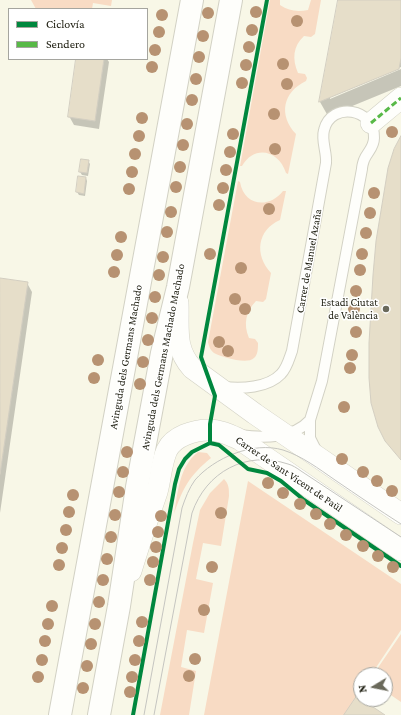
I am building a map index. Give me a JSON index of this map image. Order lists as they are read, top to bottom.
{
  "streets": {
    "main road": ["Avinguda dels Germans Machado", "Avinguda dels Germans Machado Machado"],
    "street": ["Carrer de Sant Vicent de Paül"],
    "lane": ["Carrer de Manuel Azaña"]
  },
  "crossings": [
    ["Avinguda dels Germans Machado Machado", "Carrer de Sant Vicent de Paül"]
  ],
  "places": ["Estadi Ciutat de València"],
  "legend": ["Ciclovía", "Sendero"],
  "north": "left"
}
